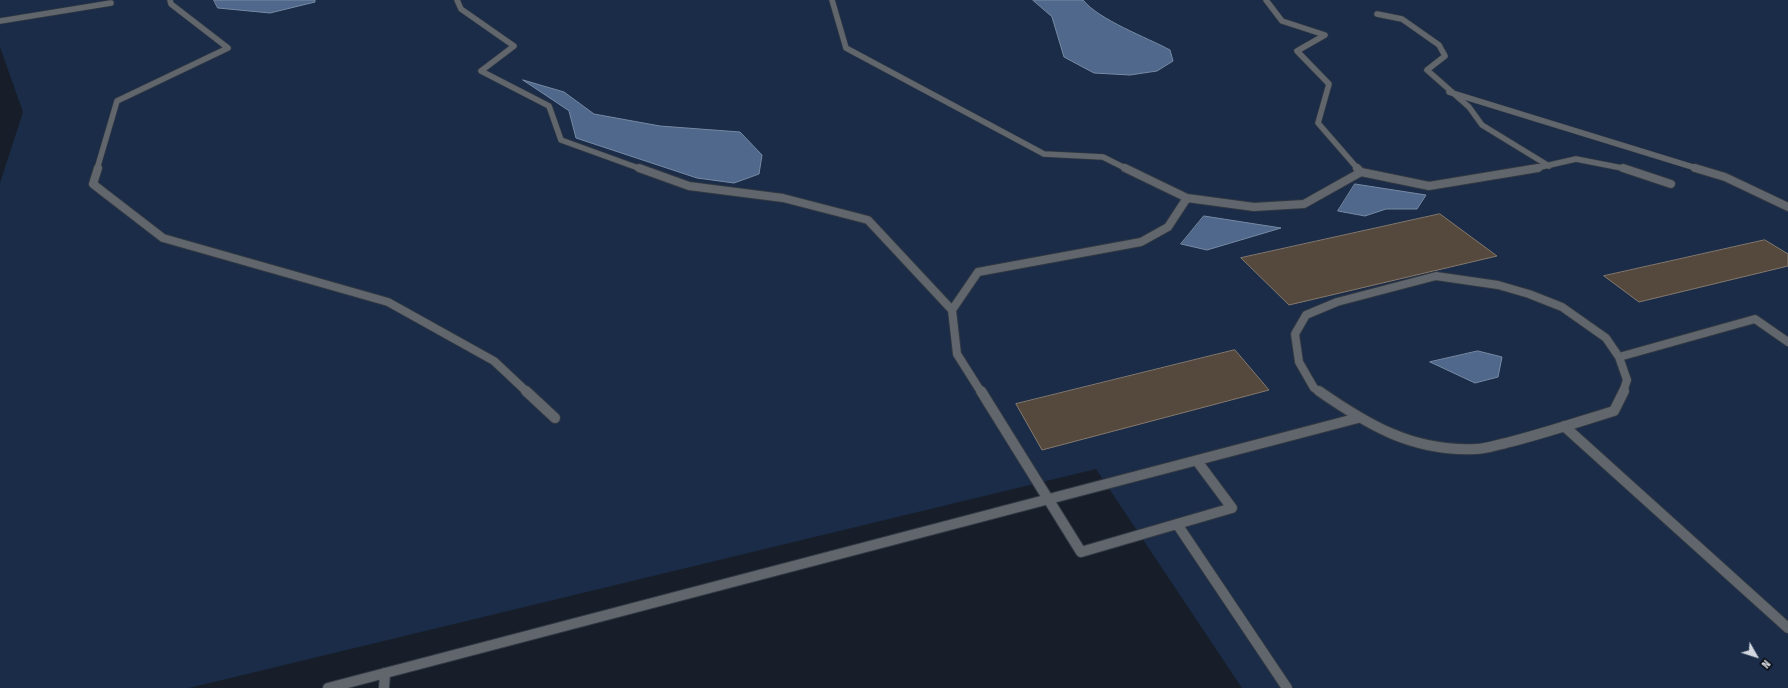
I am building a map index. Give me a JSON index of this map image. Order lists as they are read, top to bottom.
{
  "north": "bottom right"
}
